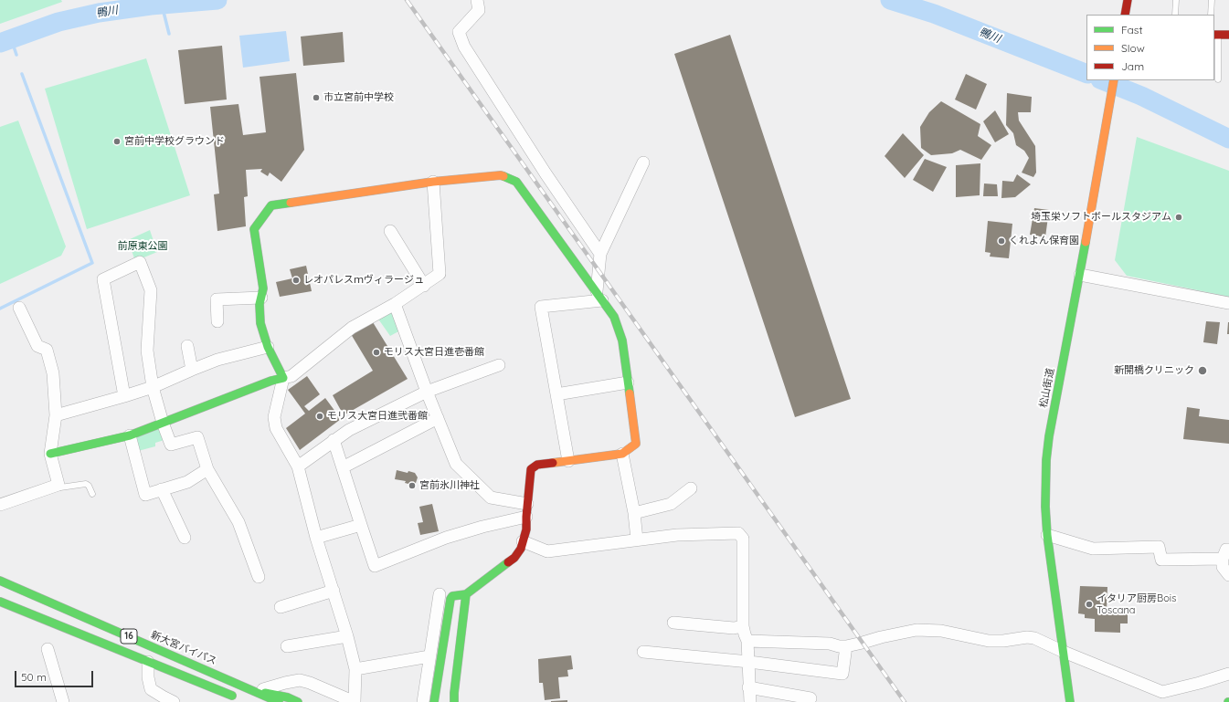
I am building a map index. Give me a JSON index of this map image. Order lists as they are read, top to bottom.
{
  "streets": {
    "main road": ["松山街道", "16", "新大宮バイパス"]
  },
  "water": ["鴨川"],
  "parks": ["前原東公園"],
  "places": [
    "市立宮前中学校",
    "宮前中学校グラウンド",
    "埼玉栄ソフトボールスタジアム",
    "くれよん保育園",
    "レオパレスｍヴィラージュ",
    "モリス大宮日進壱番館",
    "新開橋クリニック",
    "モリス大宮日進弐番館",
    "宮前氷川神社",
    "イタリア厨房Bois Toscana"
  ],
  "legend": ["Fast", "Slow", "Jam"],
  "scale_bar": "50 m"
}
